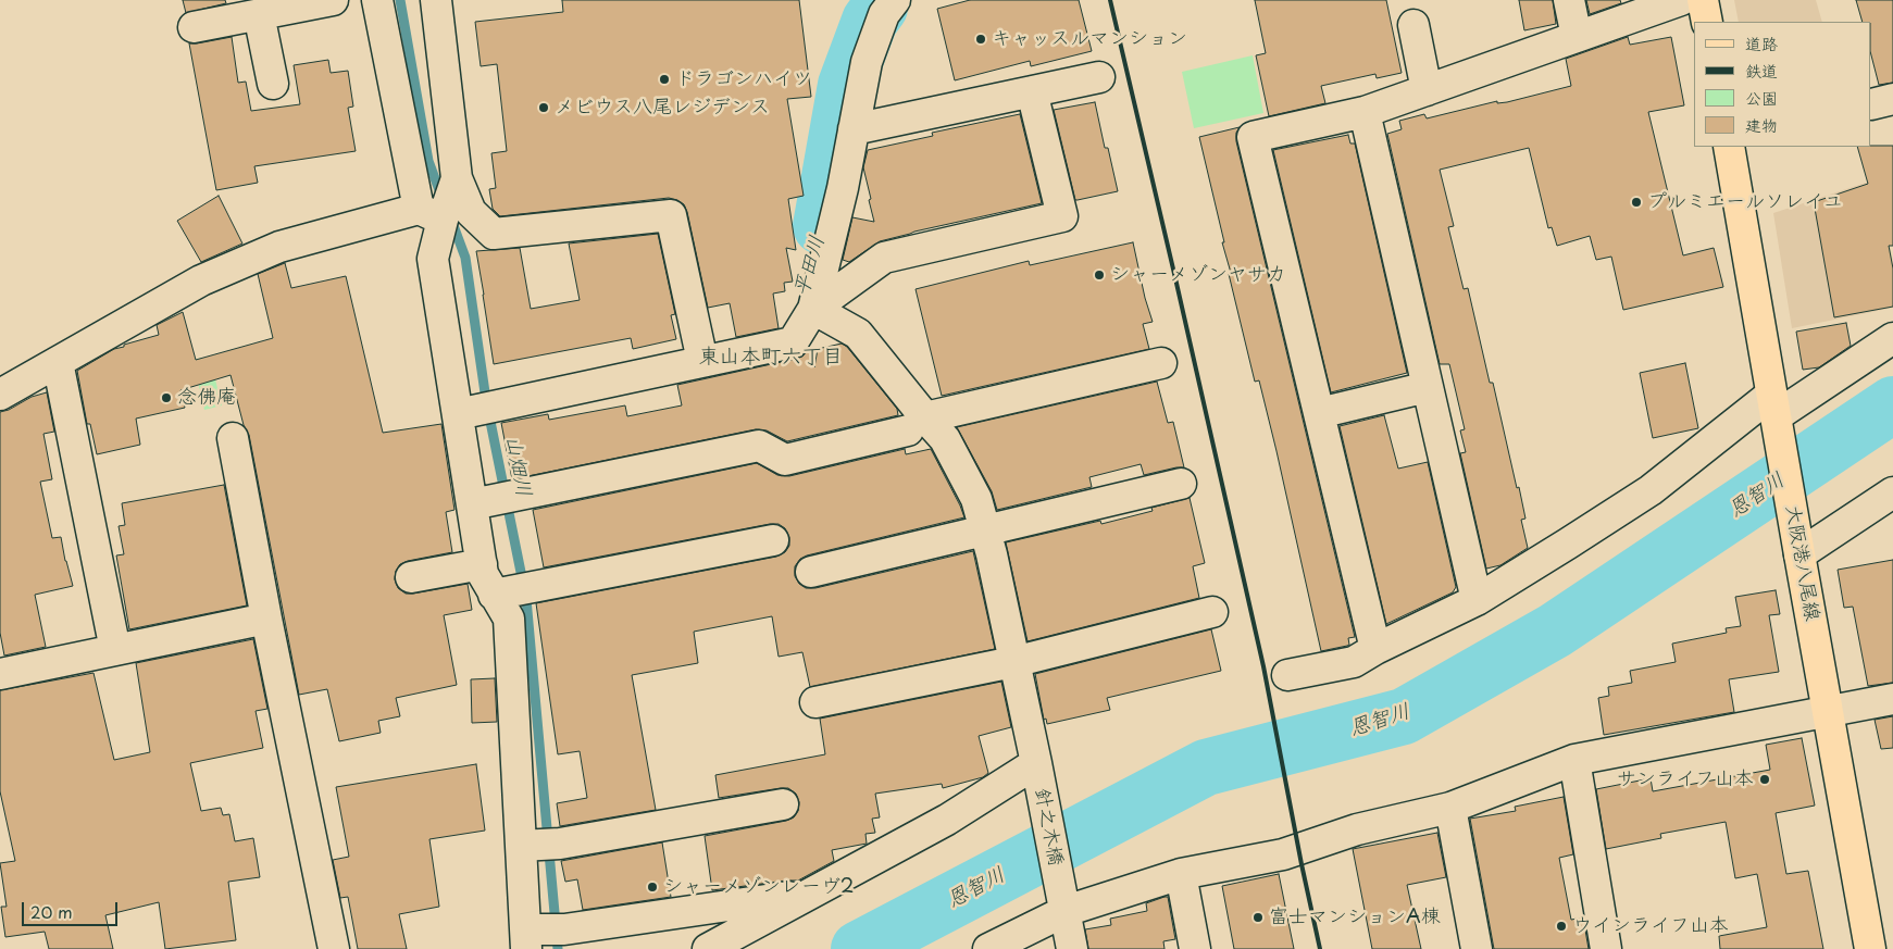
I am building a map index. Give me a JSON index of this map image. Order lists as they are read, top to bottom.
{
  "streets": {
    "main road": ["大阪港八尾線"],
    "street": ["針之木橋"]
  },
  "districts": ["東山本町六丁目"],
  "water": ["平田川", "山畑川", "恩智川"],
  "places": [
    "キャッスルマンション",
    "ドラゴンハイツ",
    "メビウス八尾レジデンス",
    "プルミエールソレイユ",
    "シャーメゾンヤサカ",
    "念佛庵",
    "サンライフ山本",
    "シャーメゾンレーヴ2",
    "富士マンションA棟",
    "ウインライフ山本"
  ],
  "legend": [
    "道路",
    "鉄道",
    "公園",
    "建物"
  ],
  "scale_bar": "20 m"
}
